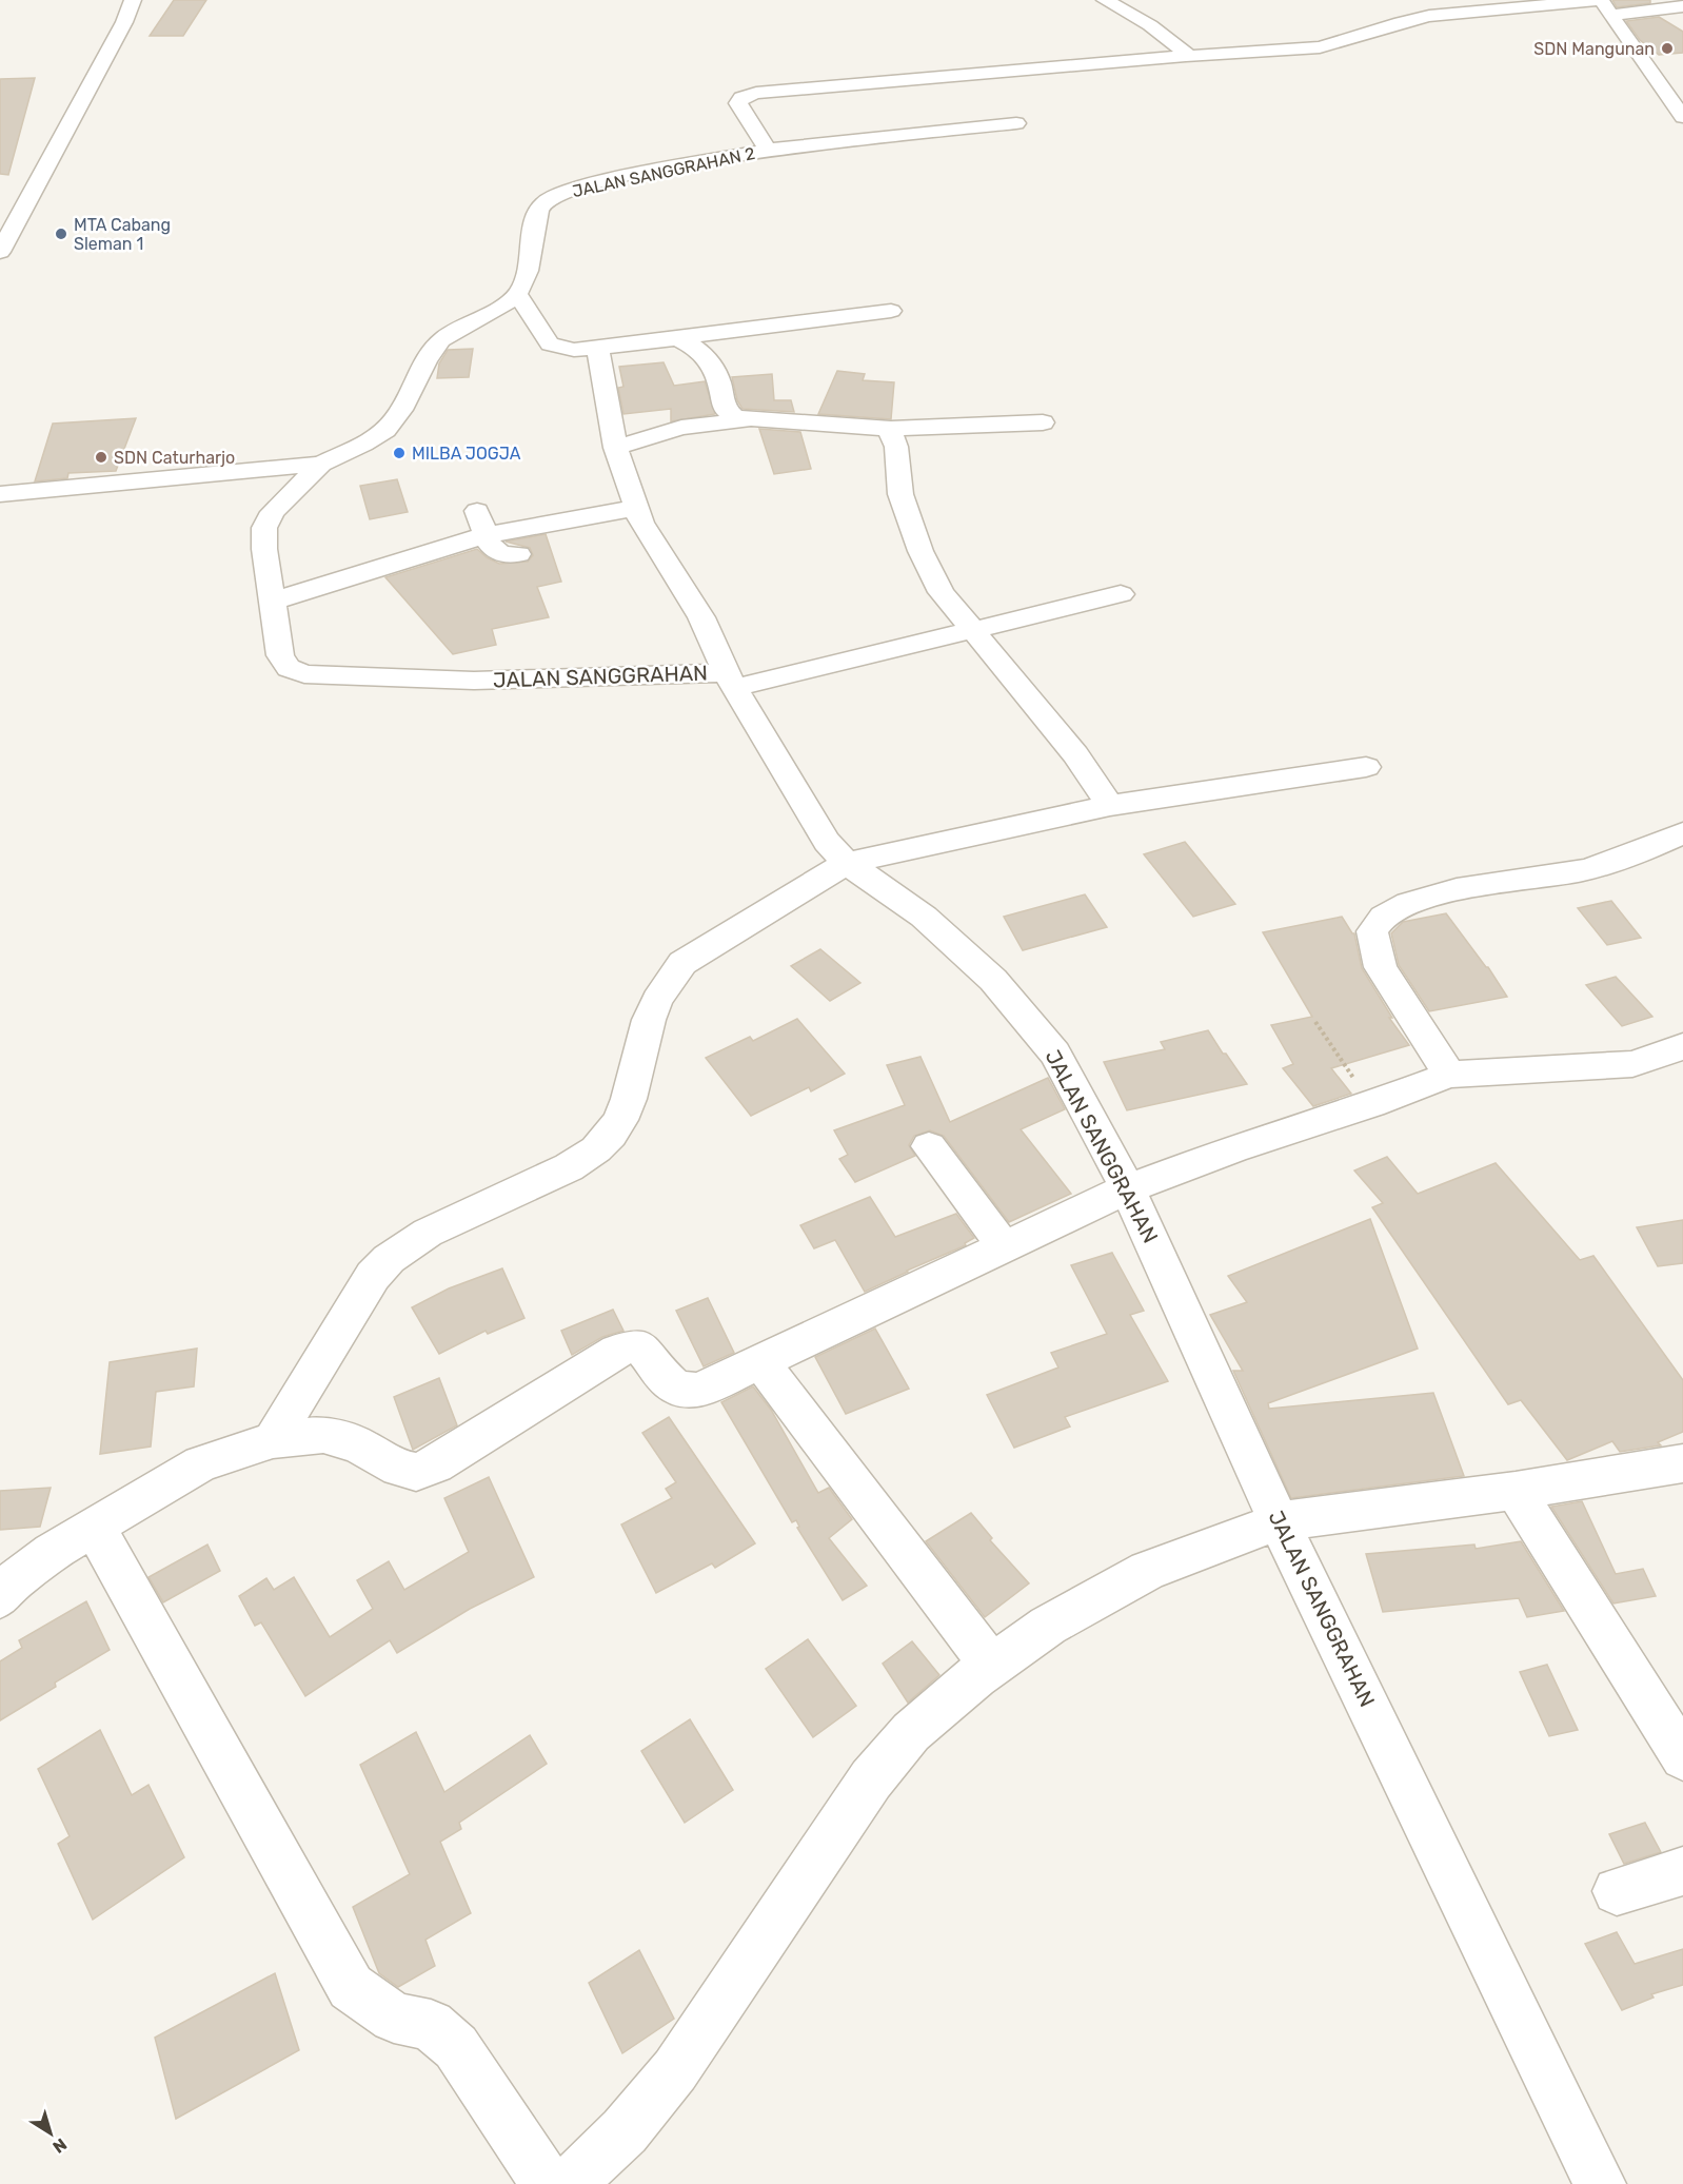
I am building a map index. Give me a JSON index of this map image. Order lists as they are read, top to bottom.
{
  "streets": {
    "street": ["JALAN SANGGRAHAN 2", "JALAN SANGGRAHAN"]
  },
  "places": [
    "SDN Mangunan",
    "MTA Cabang Sleman 1",
    "MILBA JOGJA",
    "SDN Caturharjo"
  ],
  "north": "bottom right"
}
